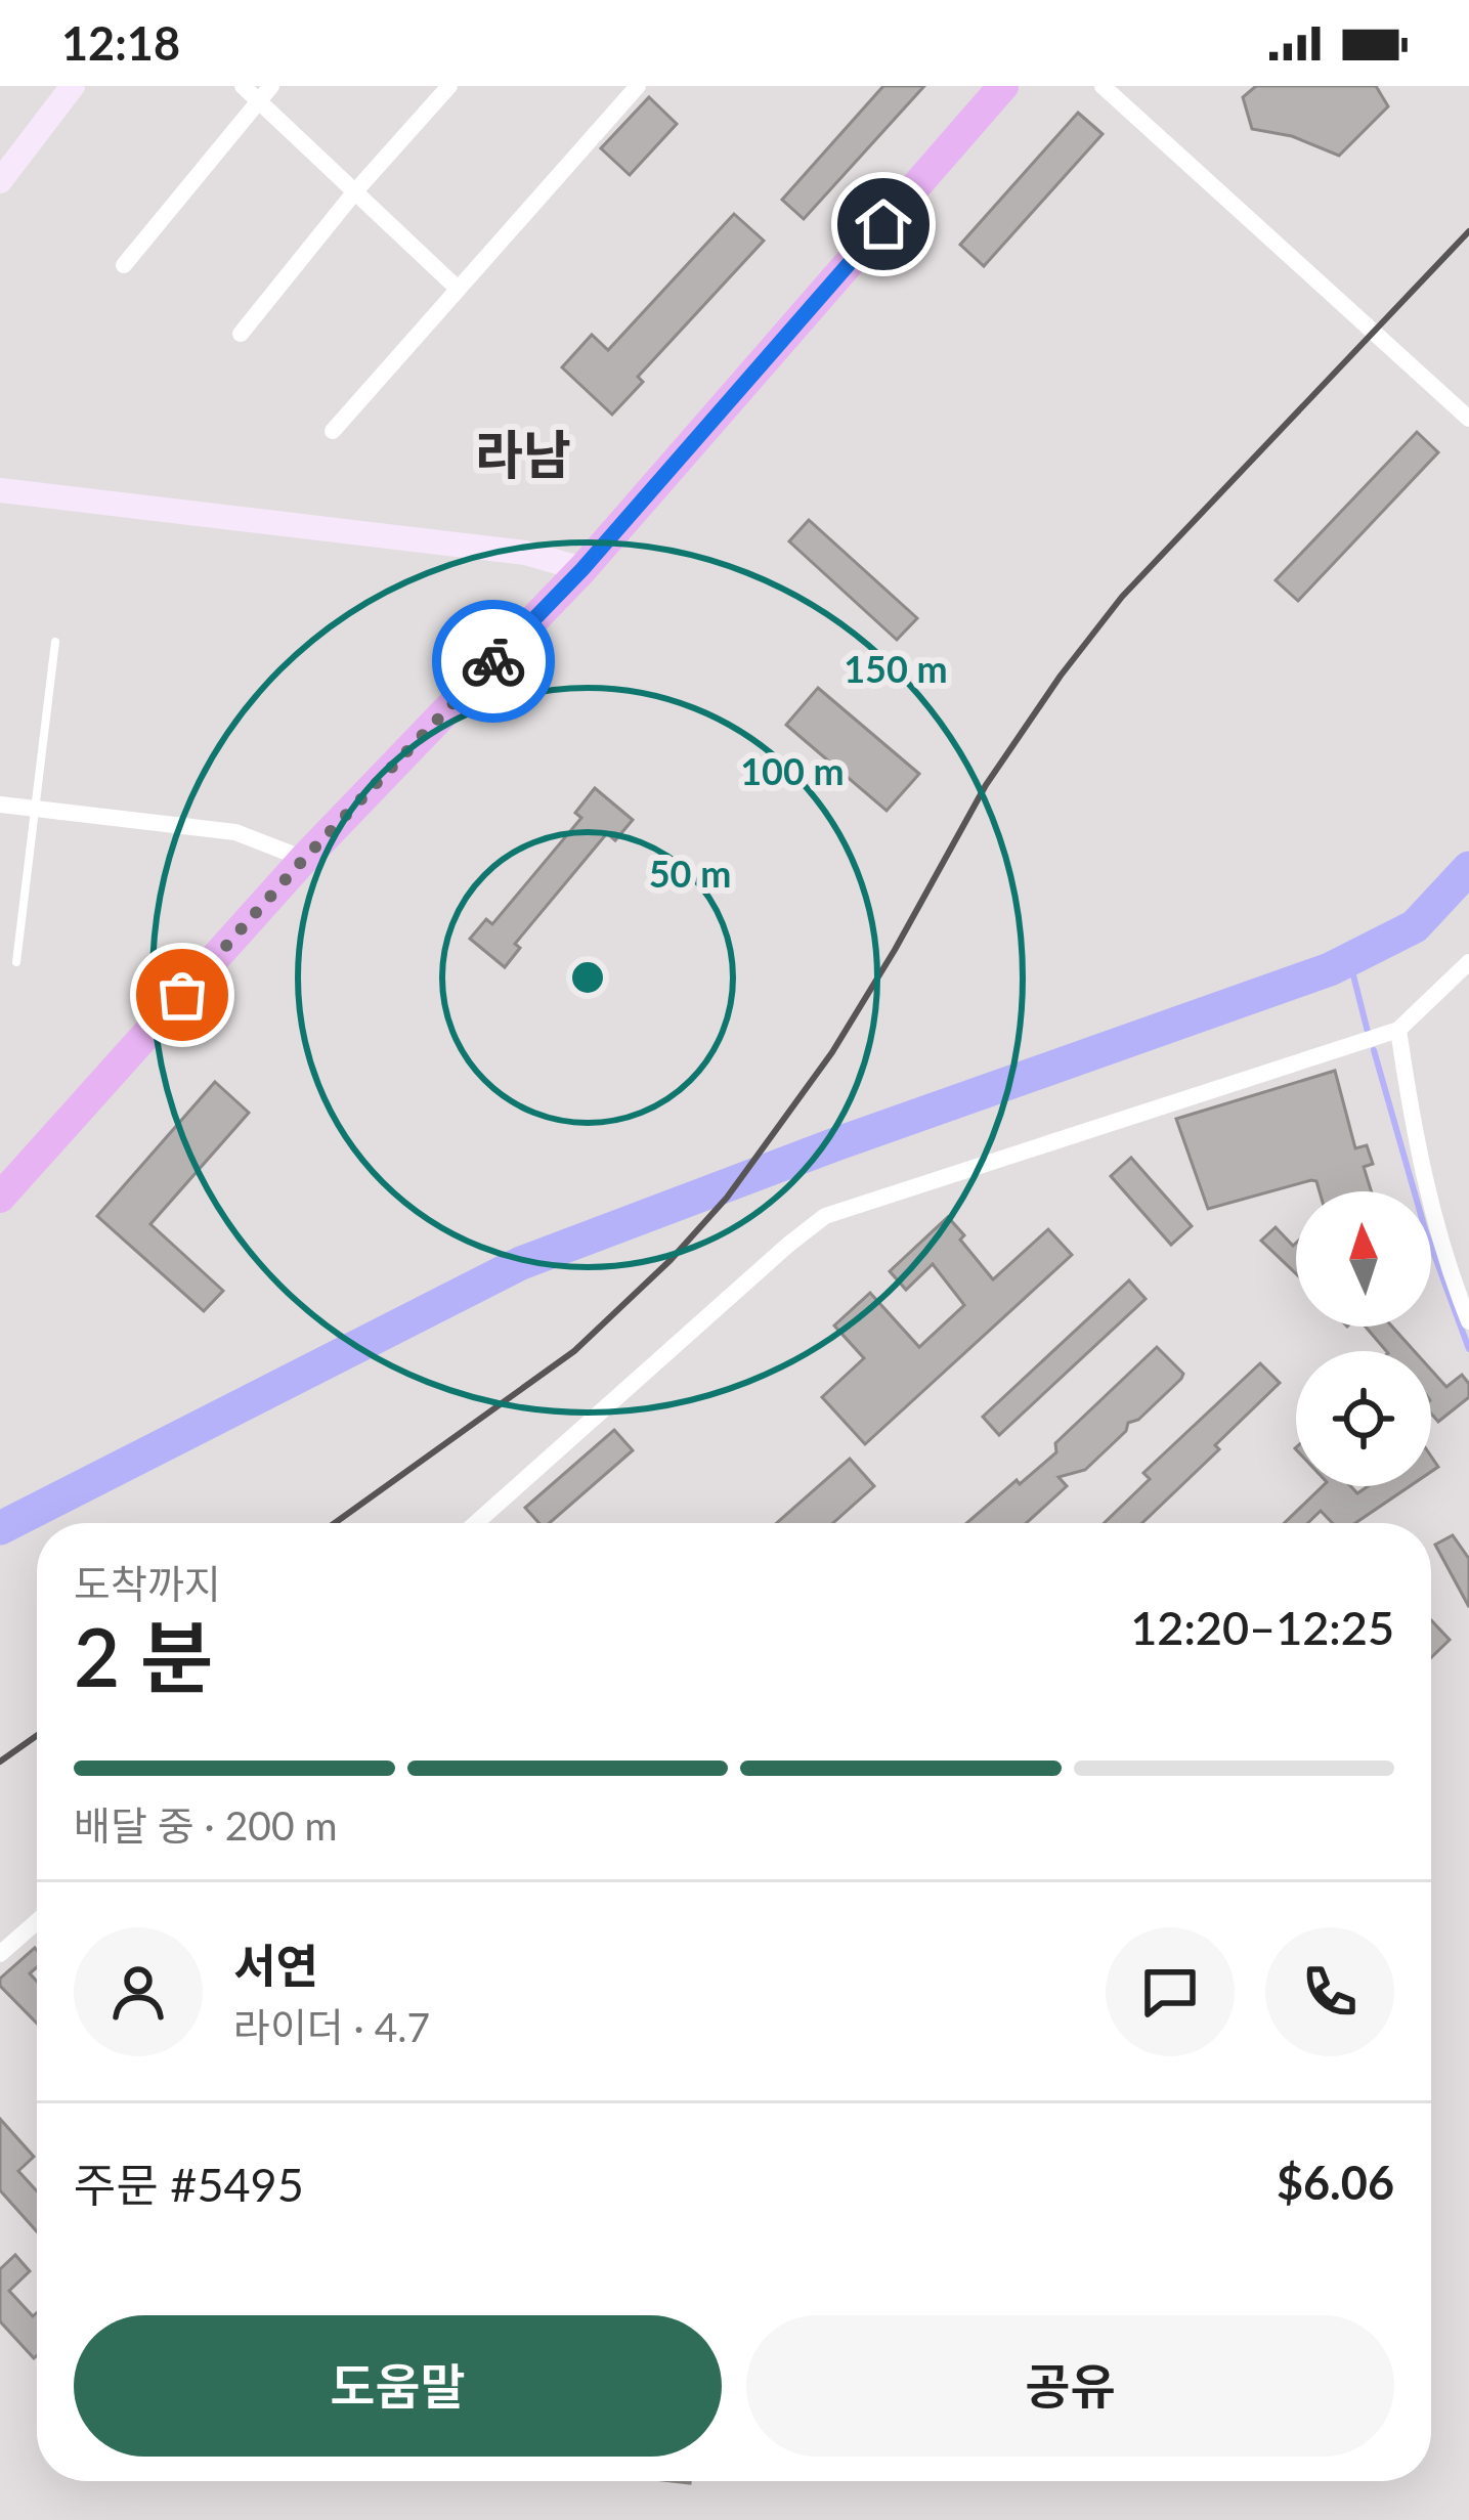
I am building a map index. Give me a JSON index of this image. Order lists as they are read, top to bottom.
{
  "districts": ["라남"],
  "north": "top",
  "page": {
    "status": "12:18",
    "heading": ["2 분", "도착까지", "12:20–12:25"],
    "panel": [
      "서연",
      "라이더 · 4.7",
      "주문 #5495",
      "$6.06"
    ],
    "bar": "배달 중 · 200 m",
    "buttons": ["도움말", "공유"]
  },
  "rings": ["150 m", "100 m", "50 m"]
}
